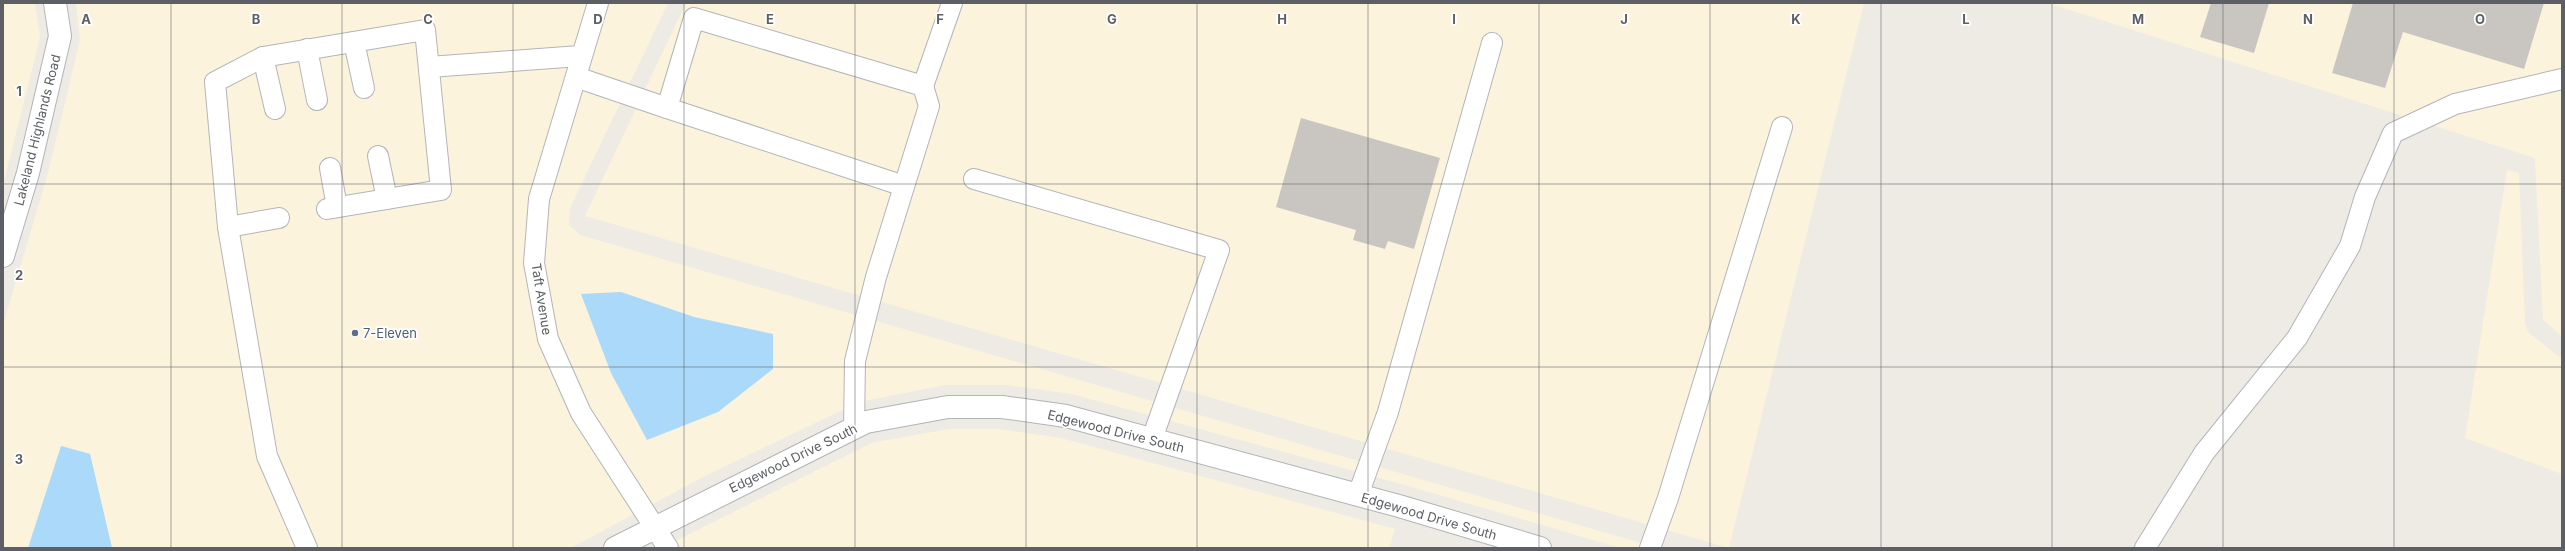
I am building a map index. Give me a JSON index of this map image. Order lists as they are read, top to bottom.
{
  "streets": {
    "street": ["Lakeland Highlands Road", "Edgewood Drive South"],
    "lane": ["Taft Avenue"]
  },
  "crossings": [
    ["Taft Avenue", "Edgewood Drive South"]
  ],
  "places": ["7-Eleven"],
  "grid": {
    "columns": [
      "A",
      "B",
      "C",
      "D",
      "E",
      "F",
      "G",
      "H",
      "I",
      "J",
      "K",
      "L",
      "M",
      "N",
      "O"
    ],
    "rows": ["1", "2", "3"]
  }
}
